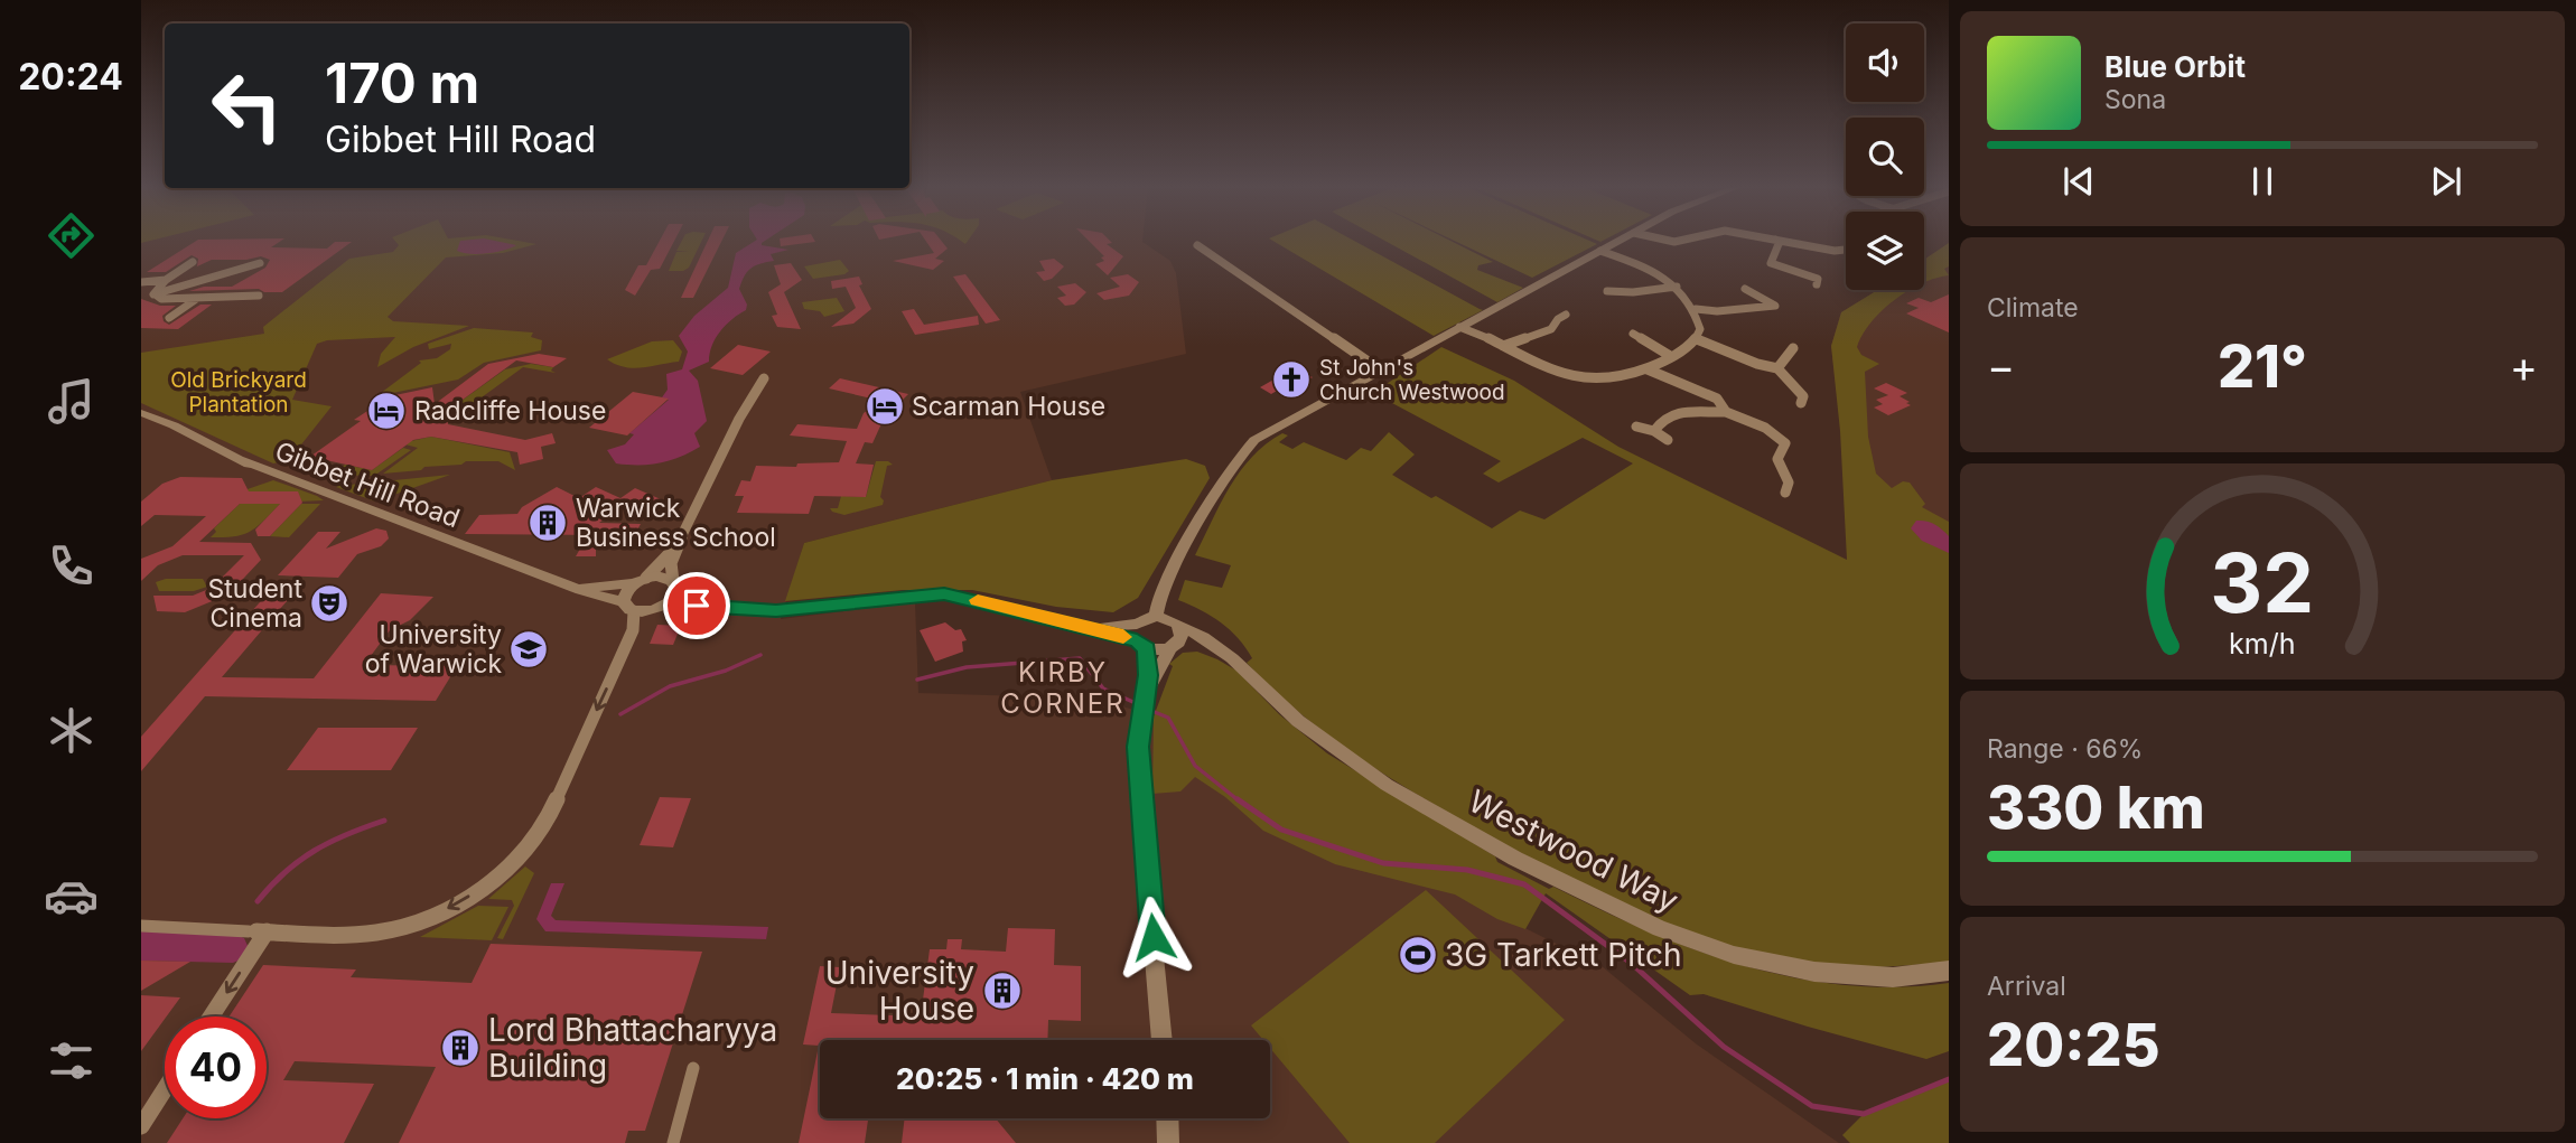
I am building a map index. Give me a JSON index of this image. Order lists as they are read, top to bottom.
{
  "streets": {
    "street": ["Gibbet Hill Road", "Westwood Way"]
  },
  "districts": ["KIRBY CORNER"],
  "parks": ["Old Brickyard Plantation"],
  "places": {
    "church": ["St John's Church Westwood"],
    "hotel": ["Scarman House", "Radcliffe House"],
    "building": ["Warwick Business School", "University House", "Lord Bhattacharyya Building"],
    "theatre": ["Student Cinema"],
    "school or university": ["University of Warwick"],
    "sports": ["3G Tarkett Pitch"]
  },
  "page": {
    "tabs": "20:24",
    "turn": ["170 m", "Gibbet Hill Road"],
    "song": ["Blue Orbit", "Sona"],
    "tile": [
      "Climate",
      ["Range · 66%", "330 km"],
      ["Arrival", "20:25"]
    ],
    "heat": ["−", "21°", "+"],
    "limit": "40",
    "trip": "20:25 · 1 min · 420 m",
    "gauge": ["32", "km/h"]
  }
}
